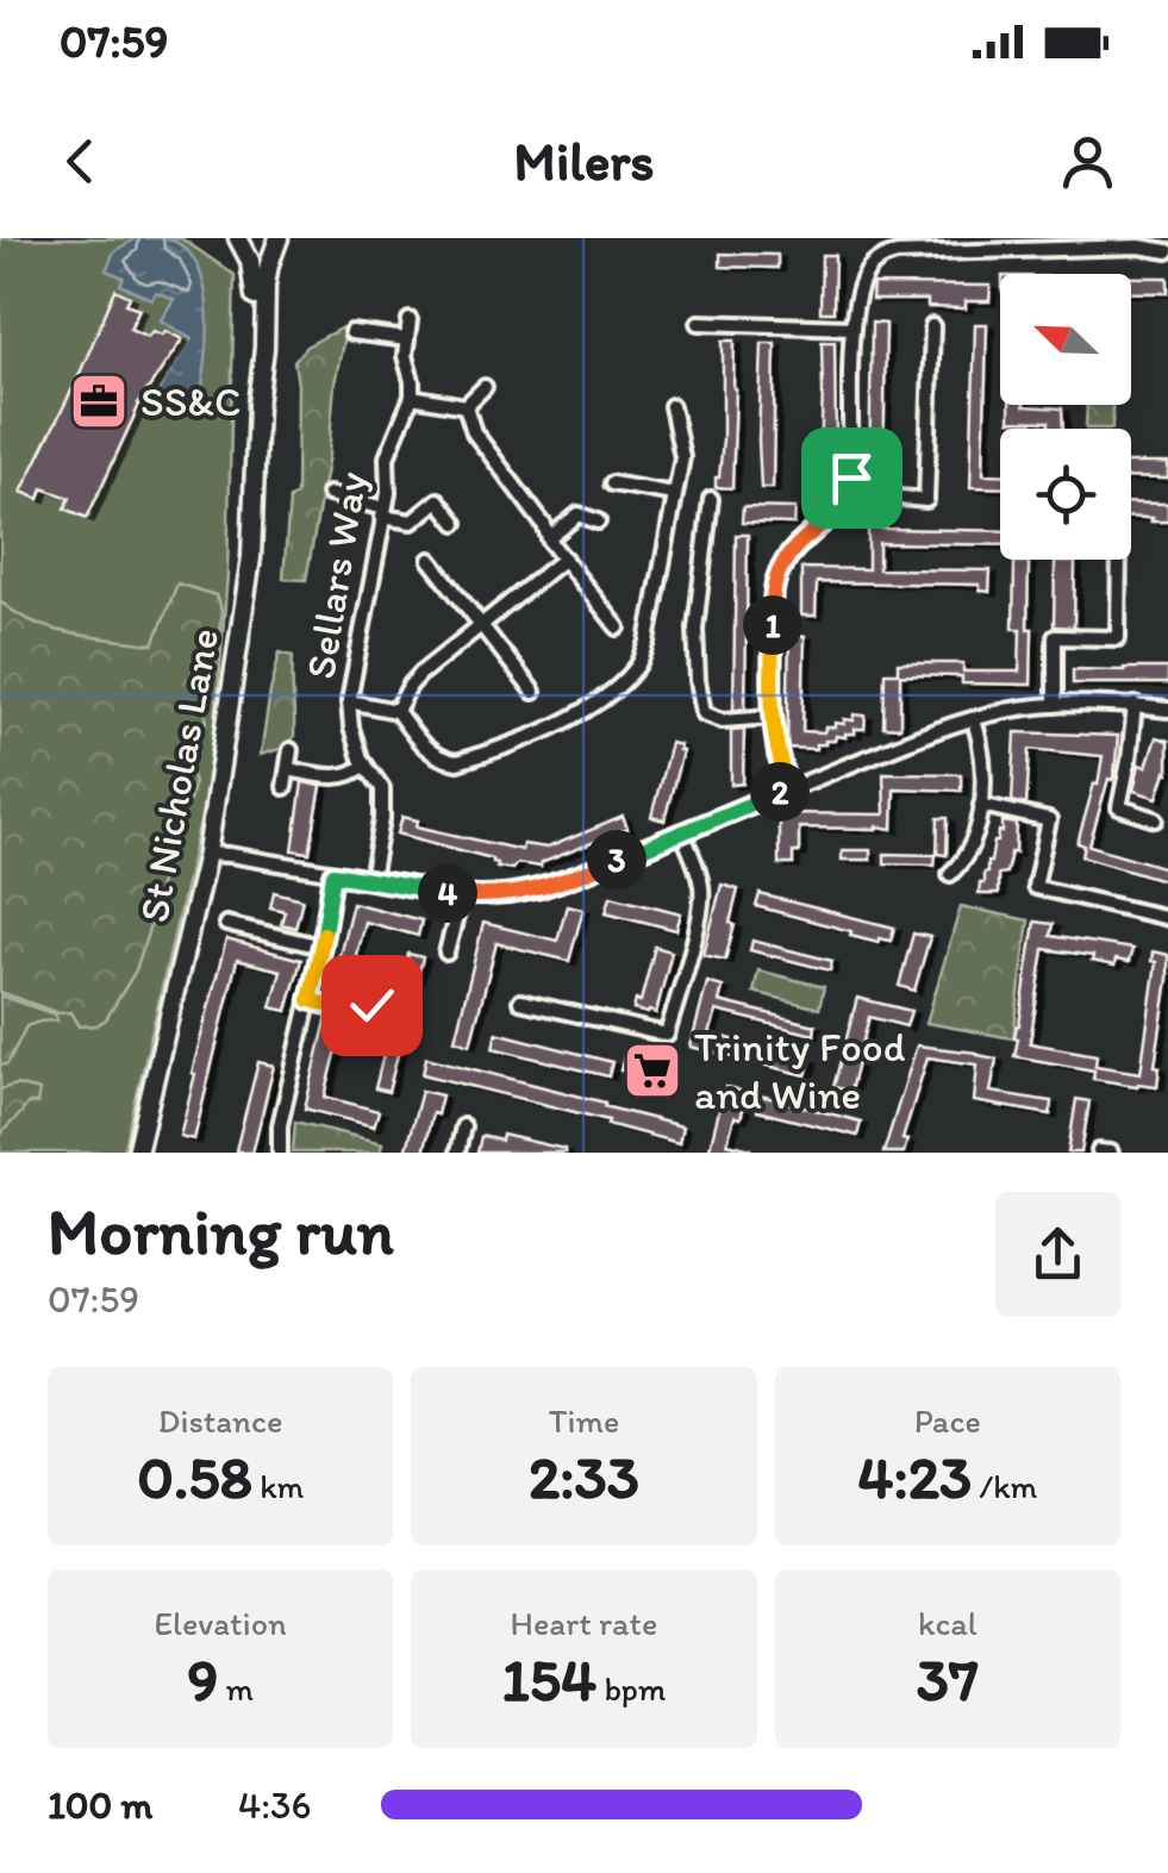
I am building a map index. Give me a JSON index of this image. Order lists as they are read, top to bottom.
{
  "streets": {
    "main road": ["St Nicholas Lane"],
    "street": ["Sellars Way"]
  },
  "places": {
    "office": ["SS&C"],
    "supermarket": ["Trinity Food and Wine"]
  },
  "north": "top left",
  "page": {
    "status": "07:59",
    "header": "Milers",
    "pins": [
      "1",
      "2",
      "3",
      "4"
    ],
    "heading": ["Morning run", "07:59"],
    "stats": [
      ["Distance", "0.58 km"],
      ["Time", "2:33"],
      ["Pace", "4:23 /km"],
      ["Elevation", "9 m"],
      ["Heart rate", "154 bpm"],
      ["kcal", "37"]
    ],
    "list": [
      {
        "name": "100 m",
        "note": "4:36"
      }
    ]
  }
}
